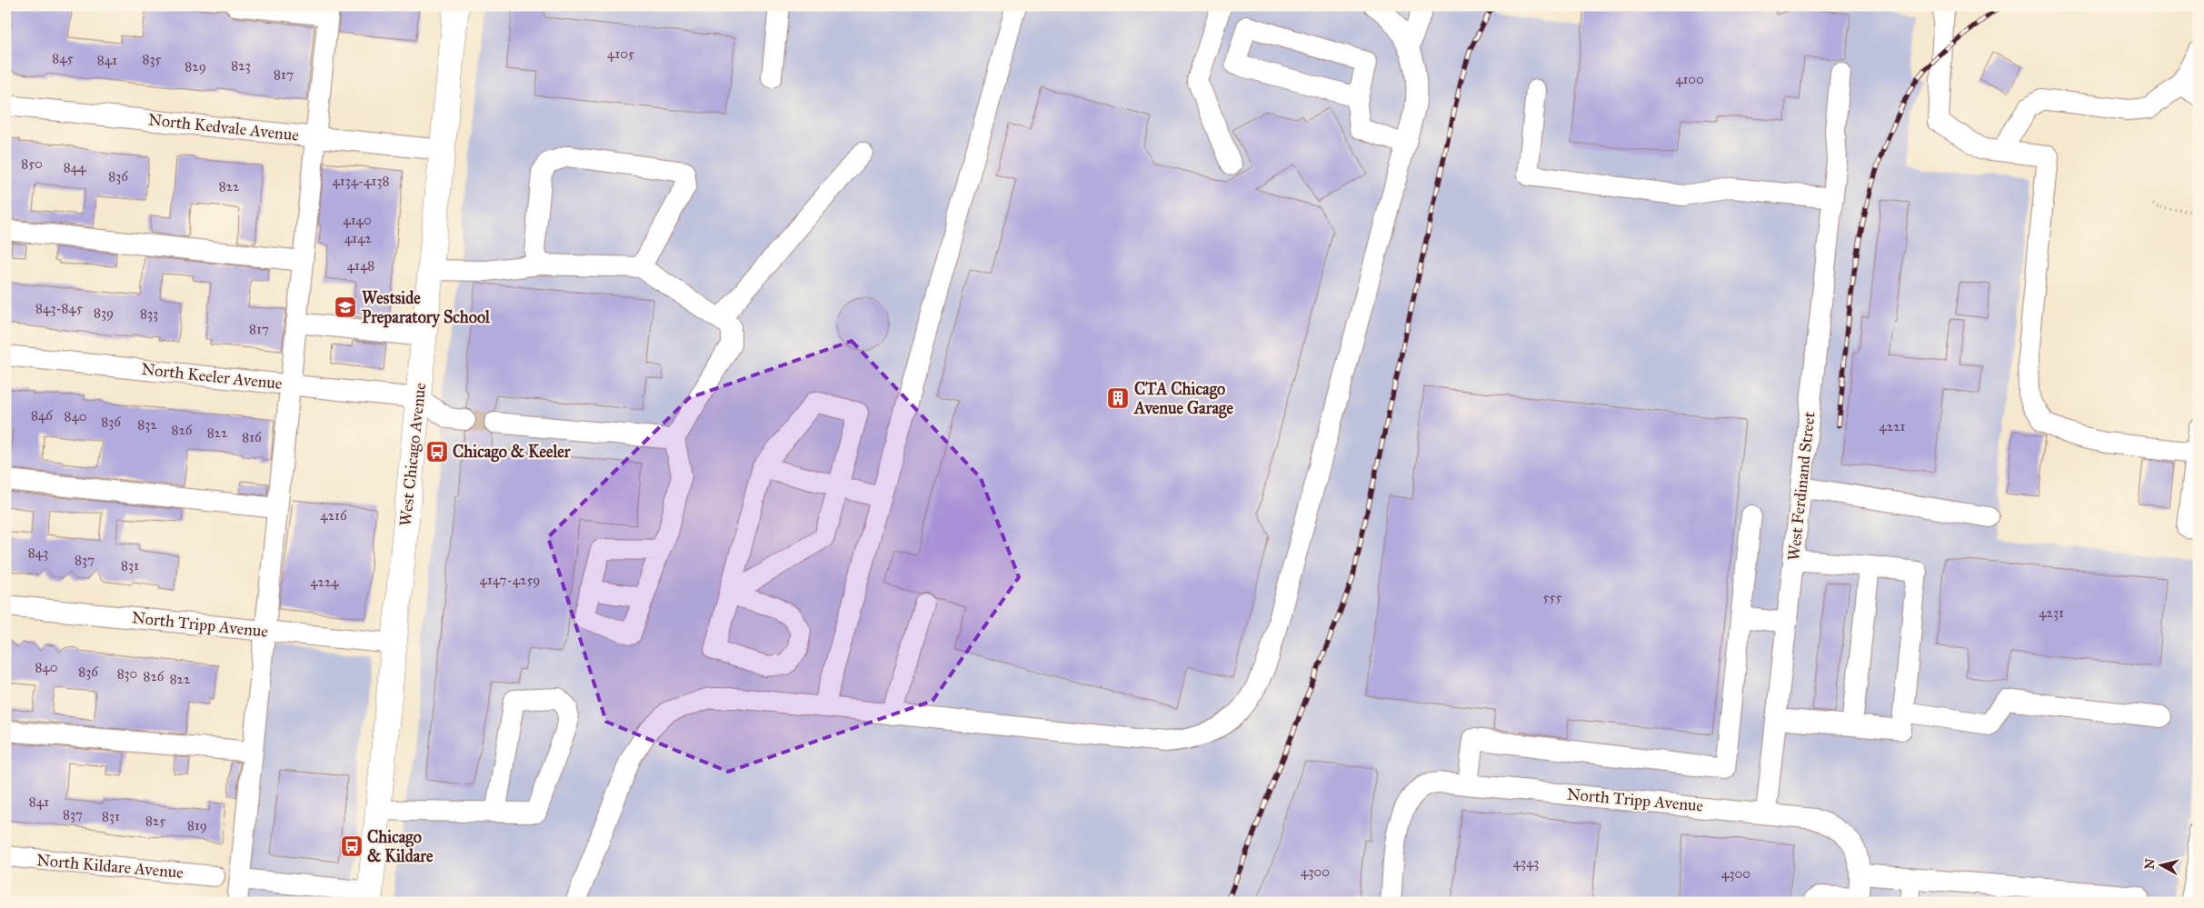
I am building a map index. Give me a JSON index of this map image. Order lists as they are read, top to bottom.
{
  "streets": {
    "main road": ["West Chicago Avenue"],
    "street": [
      "North Kedvale Avenue",
      "North Keeler Avenue",
      "West Ferdinand Street",
      "North Tripp Avenue",
      "North Kildare Avenue"
    ]
  },
  "crossings": [
    ["North Kedvale Avenue", "West Chicago Avenue"],
    ["North Keeler Avenue", "West Chicago Avenue"],
    ["West Chicago Avenue", "North Tripp Avenue"],
    ["West Ferdinand Street", "North Tripp Avenue"]
  ],
  "places": {
    "school or university": ["Westside Preparatory School"],
    "building": ["CTA Chicago Avenue Garage"],
    "bus stop": ["Chicago & Keeler", "Chicago & Kildare"]
  },
  "house_numbers": [
    "4105",
    "845",
    "835",
    "841",
    "823",
    "829",
    "817",
    "4100",
    "850",
    "844",
    "836",
    "4134-4138",
    "822",
    "4140",
    "4142",
    "4148",
    "843-845",
    "839",
    "833",
    "817",
    "846",
    "840",
    "836",
    "832",
    "4221",
    "826",
    "822",
    "816",
    "4216",
    "843",
    "837",
    "831",
    "4147-4259",
    "4224",
    "555",
    "4231",
    "840",
    "836",
    "830",
    "826",
    "822",
    "841",
    "837",
    "831",
    "825",
    "819",
    "4343",
    "4300",
    "4300"
  ],
  "north": "left"
}
